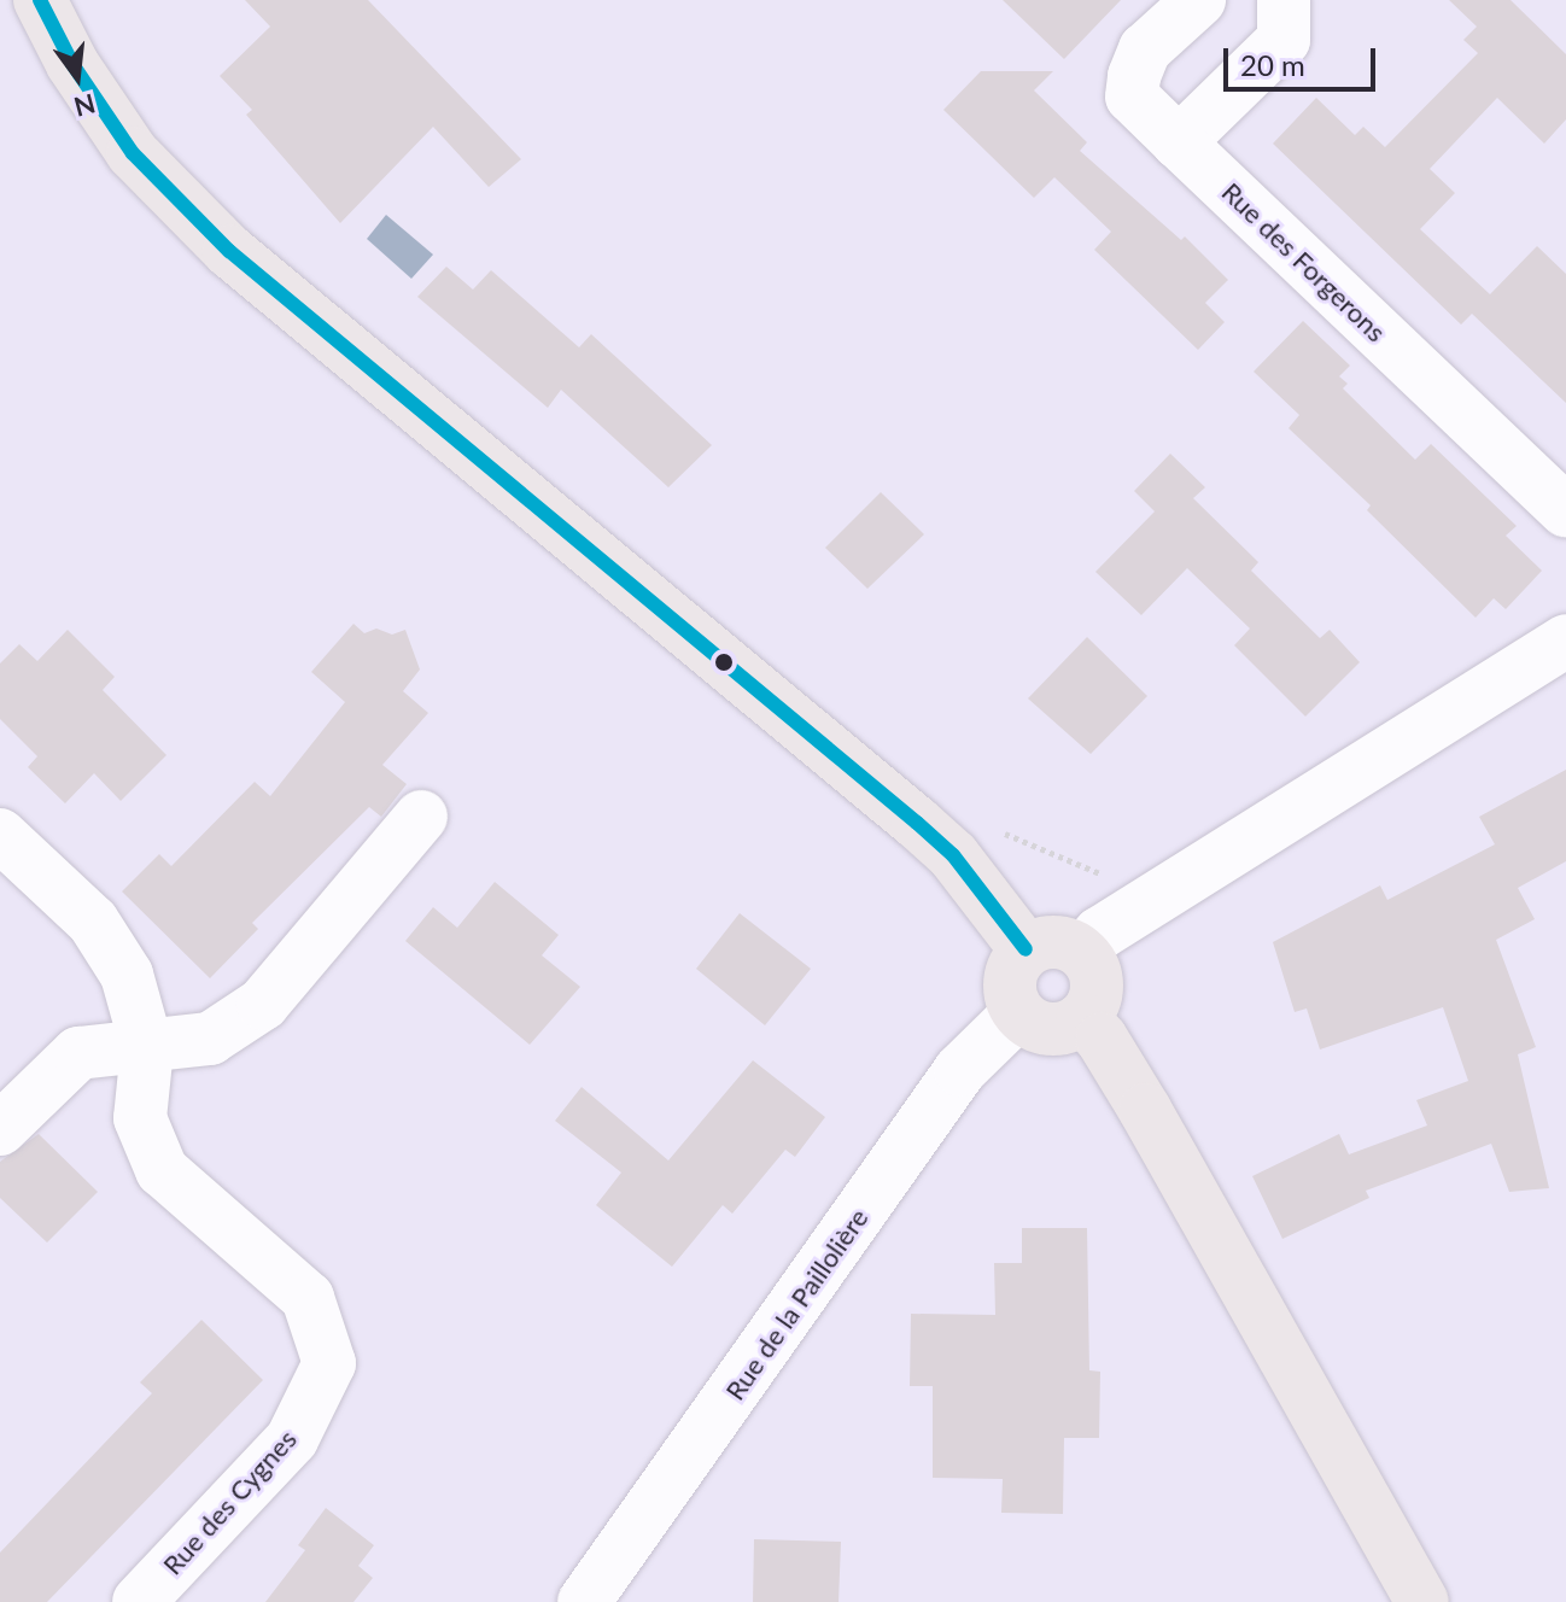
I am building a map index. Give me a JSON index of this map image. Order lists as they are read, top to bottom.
{
  "streets": {
    "street": ["Rue des Forgerons", "Rue de la Paillolière", "Rue des Cygnes"]
  },
  "scale_bar": "20 m",
  "north": "bottom"
}
